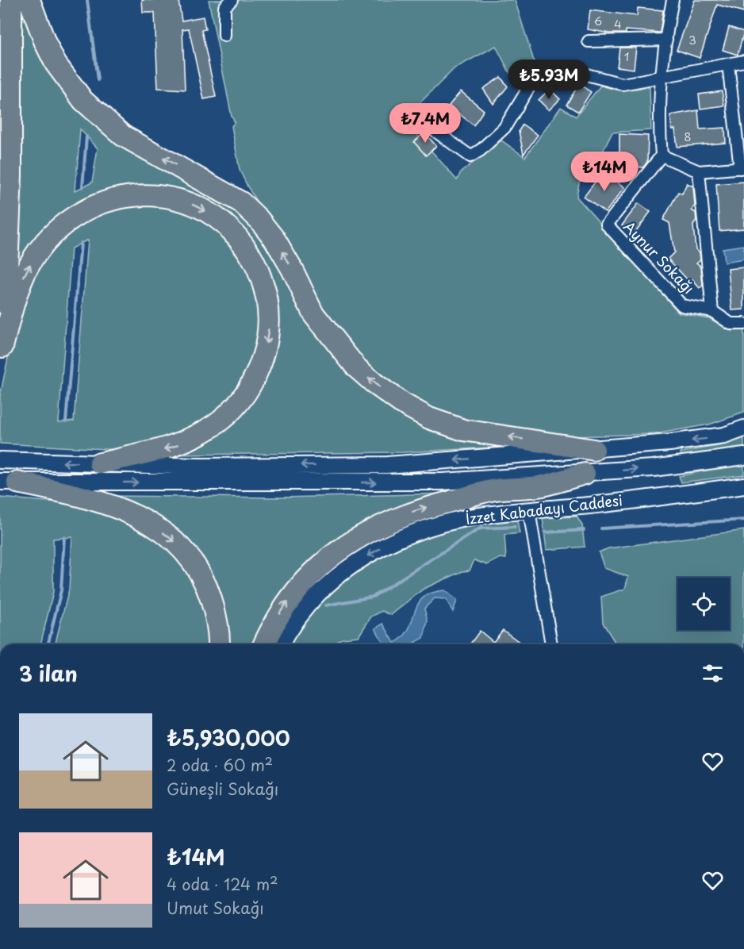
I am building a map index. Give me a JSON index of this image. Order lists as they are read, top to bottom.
{
  "streets": {
    "main road": ["İzzet Kabadayı Caddesi"],
    "street": ["Aynur Sokağı"]
  },
  "one_way": ["İzzet Kabadayı Caddesi"],
  "house_numbers": [
    "6",
    "4",
    "3",
    "1",
    "8"
  ],
  "page": {
    "price": ["₺5.93M", "₺7.4M", "₺14M"],
    "heading": "3 ilan",
    "list": [
      {
        "name": "₺5,930,000",
        "note": "2 oda · 60 m² · Güneşli Sokağı"
      },
      {
        "name": "₺14M",
        "note": "4 oda · 124 m² · Umut Sokağı"
      }
    ]
  }
}
